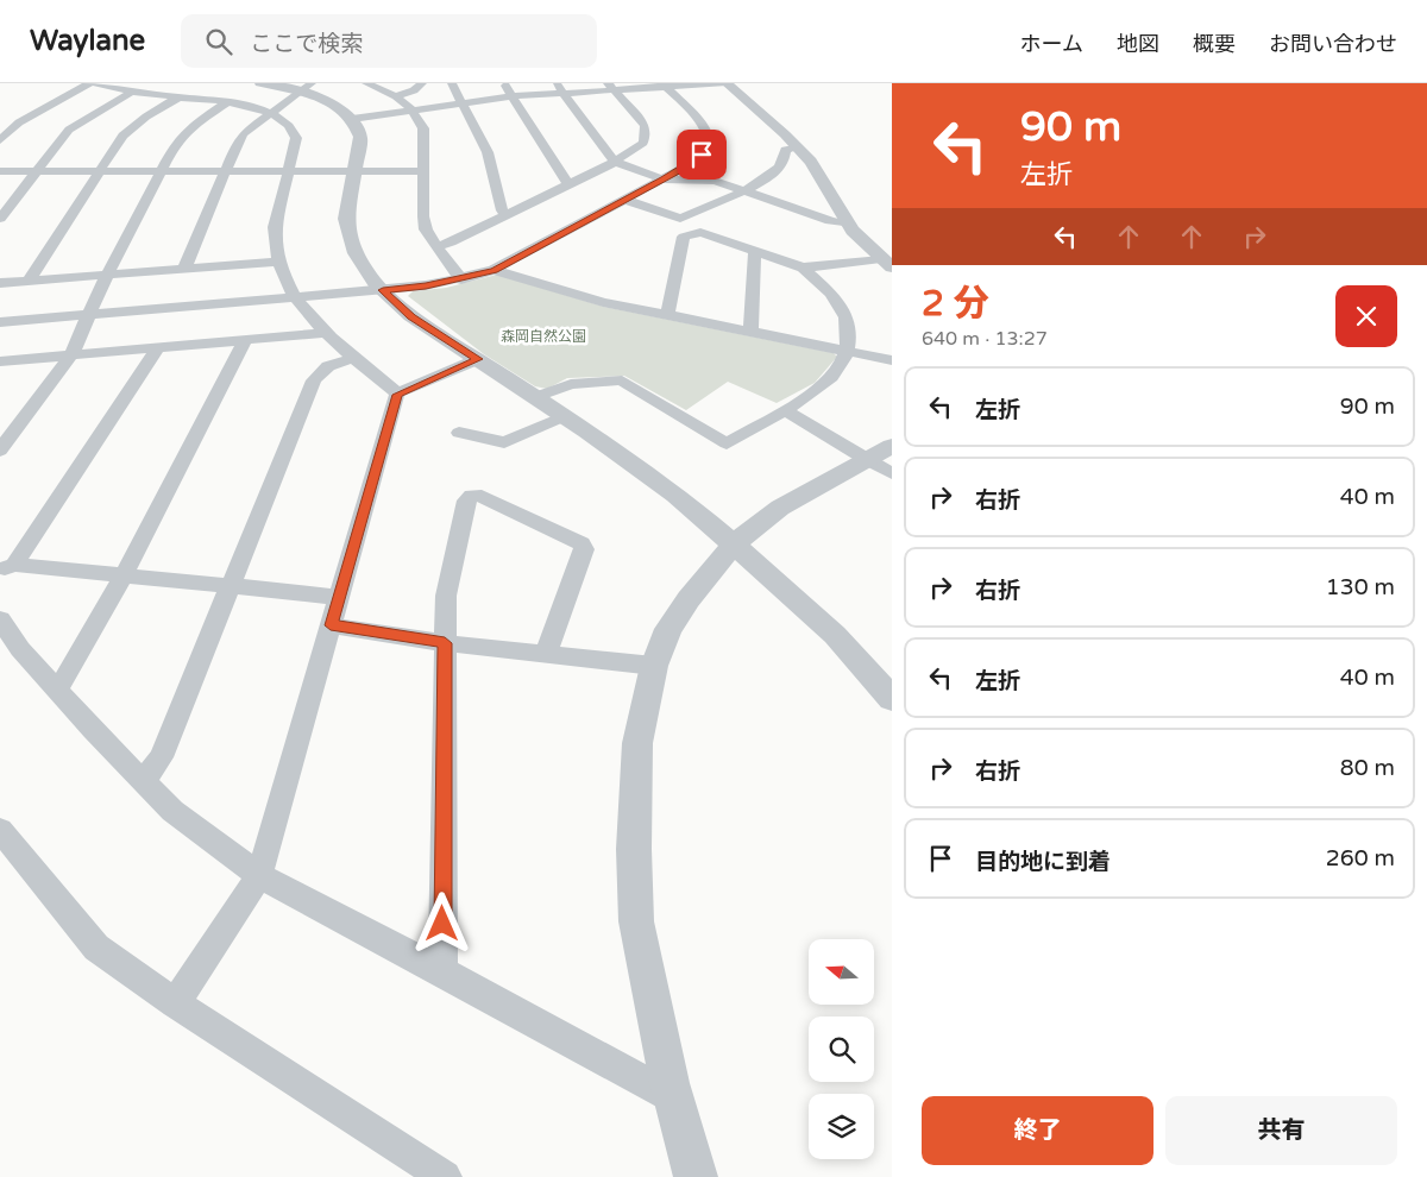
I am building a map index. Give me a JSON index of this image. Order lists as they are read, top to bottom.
{
  "parks": ["森岡自然公園"],
  "north": "left",
  "page": {
    "header": "Waylane",
    "search": "ここで検索",
    "nav": [
      "ホーム",
      "地図",
      "概要",
      "お問い合わせ"
    ],
    "turn": ["90 m", "左折"],
    "heading": ["2 分", "640 m · 13:27"],
    "list": [
      {
        "name": "左折",
        "value": "90 m"
      },
      {
        "name": "右折",
        "value": "40 m"
      },
      {
        "name": "右折",
        "value": "130 m"
      },
      {
        "name": "左折",
        "value": "40 m"
      },
      {
        "name": "右折",
        "value": "80 m"
      },
      {
        "name": "目的地に到着",
        "value": "260 m"
      }
    ],
    "buttons": ["終了", "共有"]
  }
}
